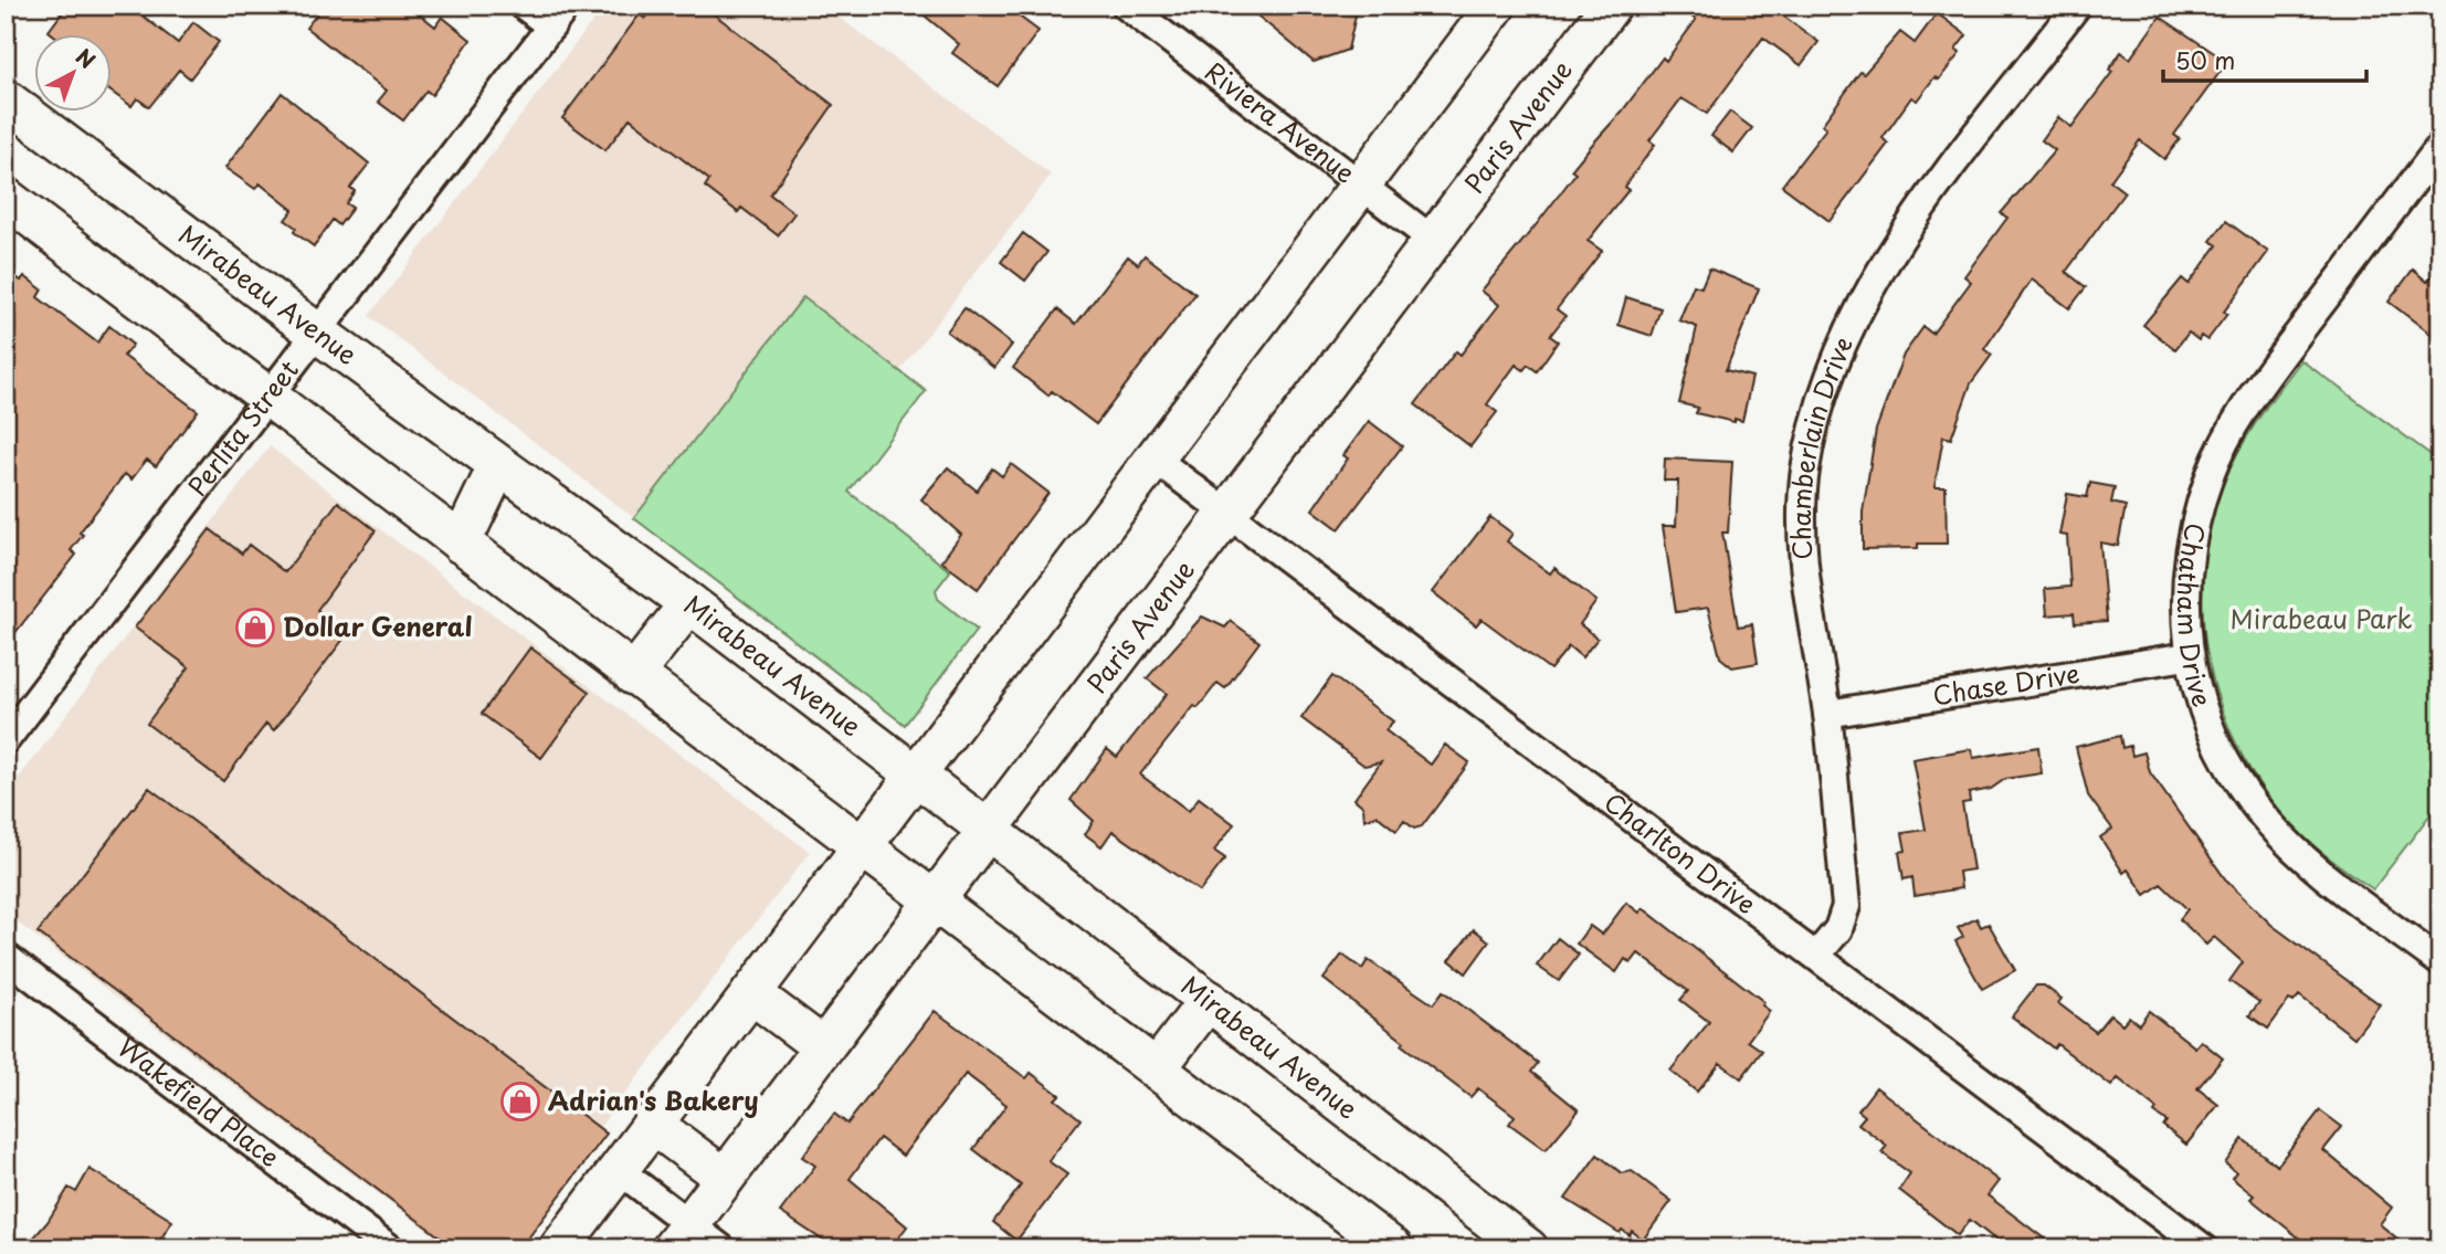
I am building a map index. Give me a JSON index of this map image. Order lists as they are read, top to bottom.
{
  "streets": {
    "street": [
      "Riviera Avenue",
      "Paris Avenue",
      "Mirabeau Avenue",
      "Perlita Street",
      "Chamberlain Drive",
      "Chatham Drive",
      "Chase Drive",
      "Charlton Drive",
      "Wakefield Place"
    ]
  },
  "crossings": [
    ["Riviera Avenue", "Paris Avenue"],
    ["Paris Avenue", "Mirabeau Avenue"],
    ["Paris Avenue", "Charlton Drive"],
    ["Mirabeau Avenue", "Perlita Street"],
    ["Chamberlain Drive", "Chase Drive"],
    ["Chamberlain Drive", "Charlton Drive"],
    ["Chatham Drive", "Chase Drive"]
  ],
  "parks": ["Mirabeau Park"],
  "places": {
    "shop": ["Dollar General", "Adrian's Bakery"]
  },
  "scale_bar": "50 m",
  "north": "top right"
}
